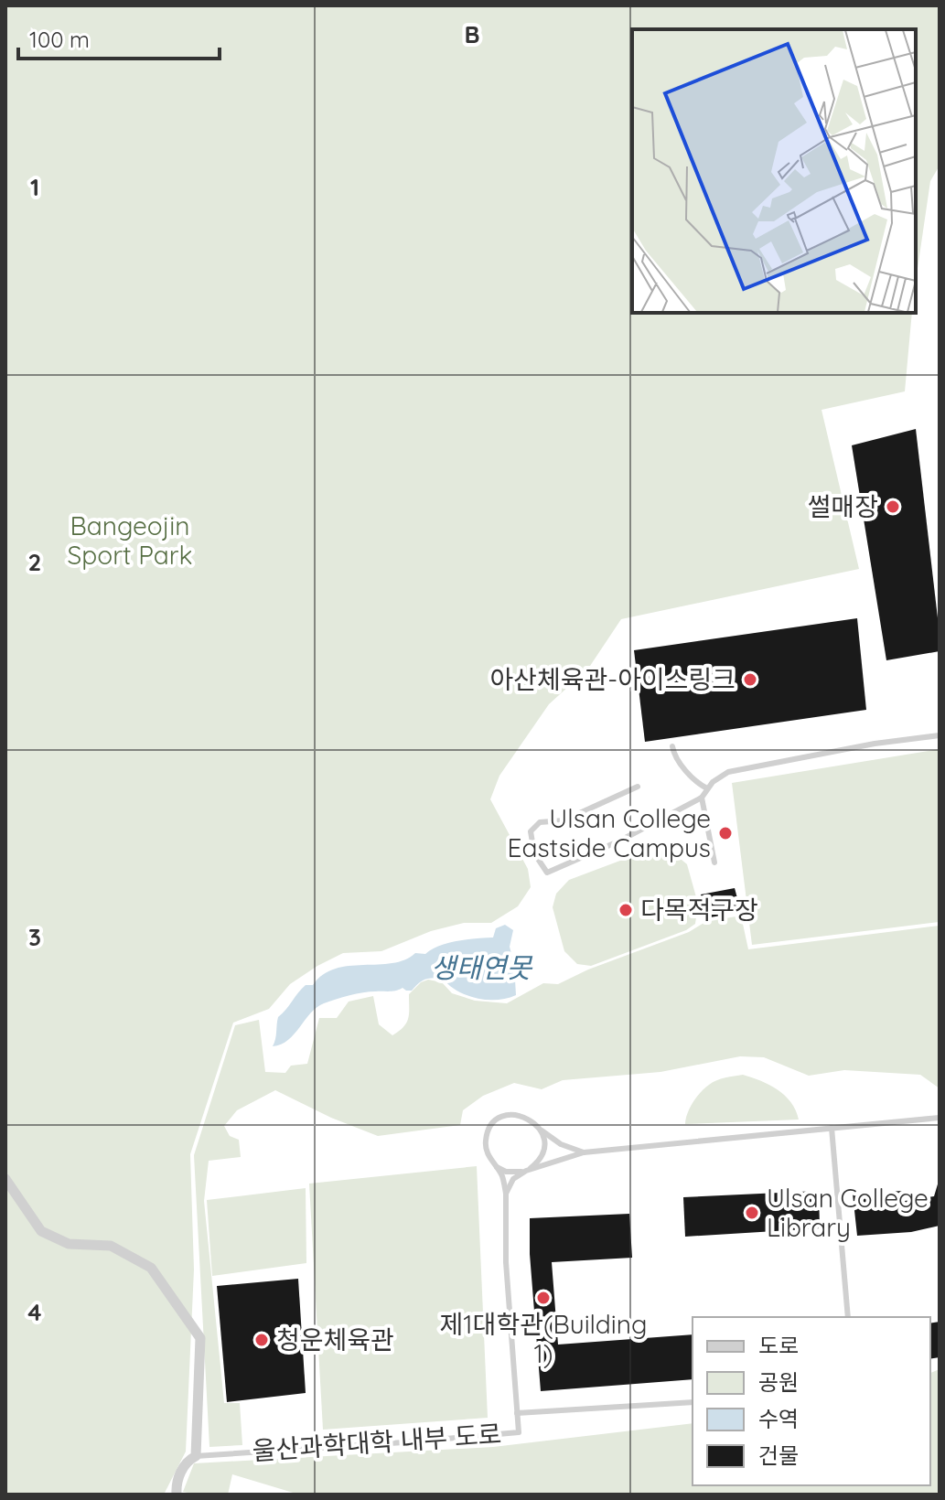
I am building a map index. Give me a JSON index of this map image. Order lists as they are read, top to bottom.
{
  "streets": {
    "lane": ["울산과학대학 내부 도로"]
  },
  "water": ["생태연못"],
  "parks": ["Bangeojin Sport Park"],
  "places": [
    "썰매장",
    "아산체육관-아이스링크",
    "Ulsan College Eastside Campus",
    "다목적구장",
    "Ulsan College Library",
    "제1대학관(Building 1)",
    "청운체육관"
  ],
  "legend": [
    "도로",
    "공원",
    "수역",
    "건물"
  ],
  "scale_bar": "100 m",
  "grid": {
    "columns": ["B"],
    "rows": [
      "1",
      "2",
      "3",
      "4"
    ]
  }
}
